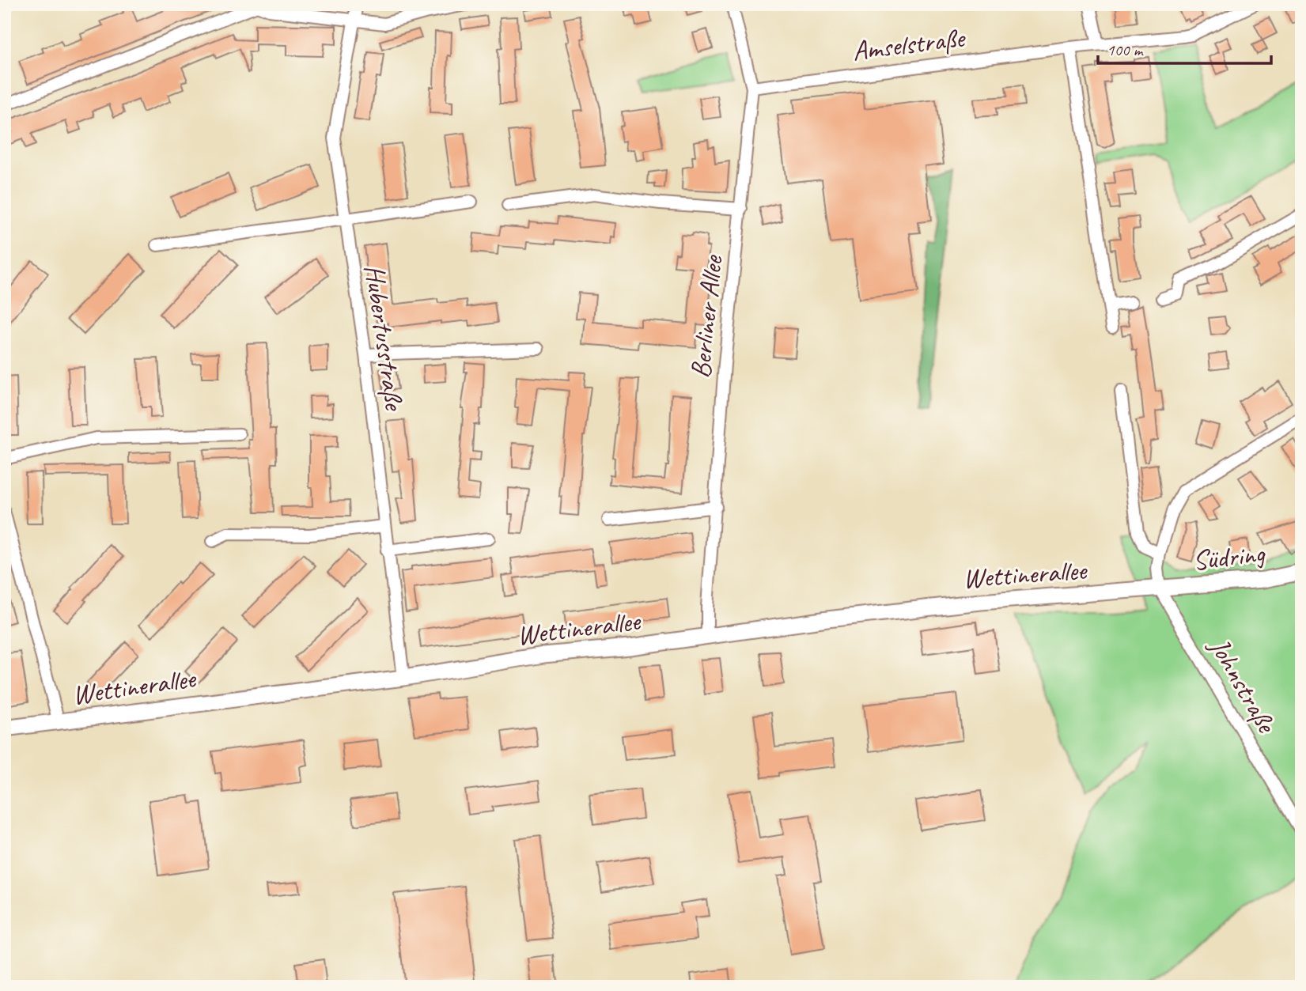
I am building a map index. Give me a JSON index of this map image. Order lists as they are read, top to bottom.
{
  "streets": {
    "street": [
      "Amselstraße",
      "Berliner Allee",
      "Hubertusstraße",
      "Südring",
      "Wettinerallee",
      "Johnstraße"
    ]
  },
  "crossings": [
    ["Amselstraße", "Berliner Allee"],
    ["Berliner Allee", "Wettinerallee"],
    ["Hubertusstraße", "Wettinerallee"],
    ["Südring", "Wettinerallee"],
    ["Südring", "Johnstraße"],
    ["Wettinerallee", "Johnstraße"]
  ],
  "scale_bar": "100 m"
}
